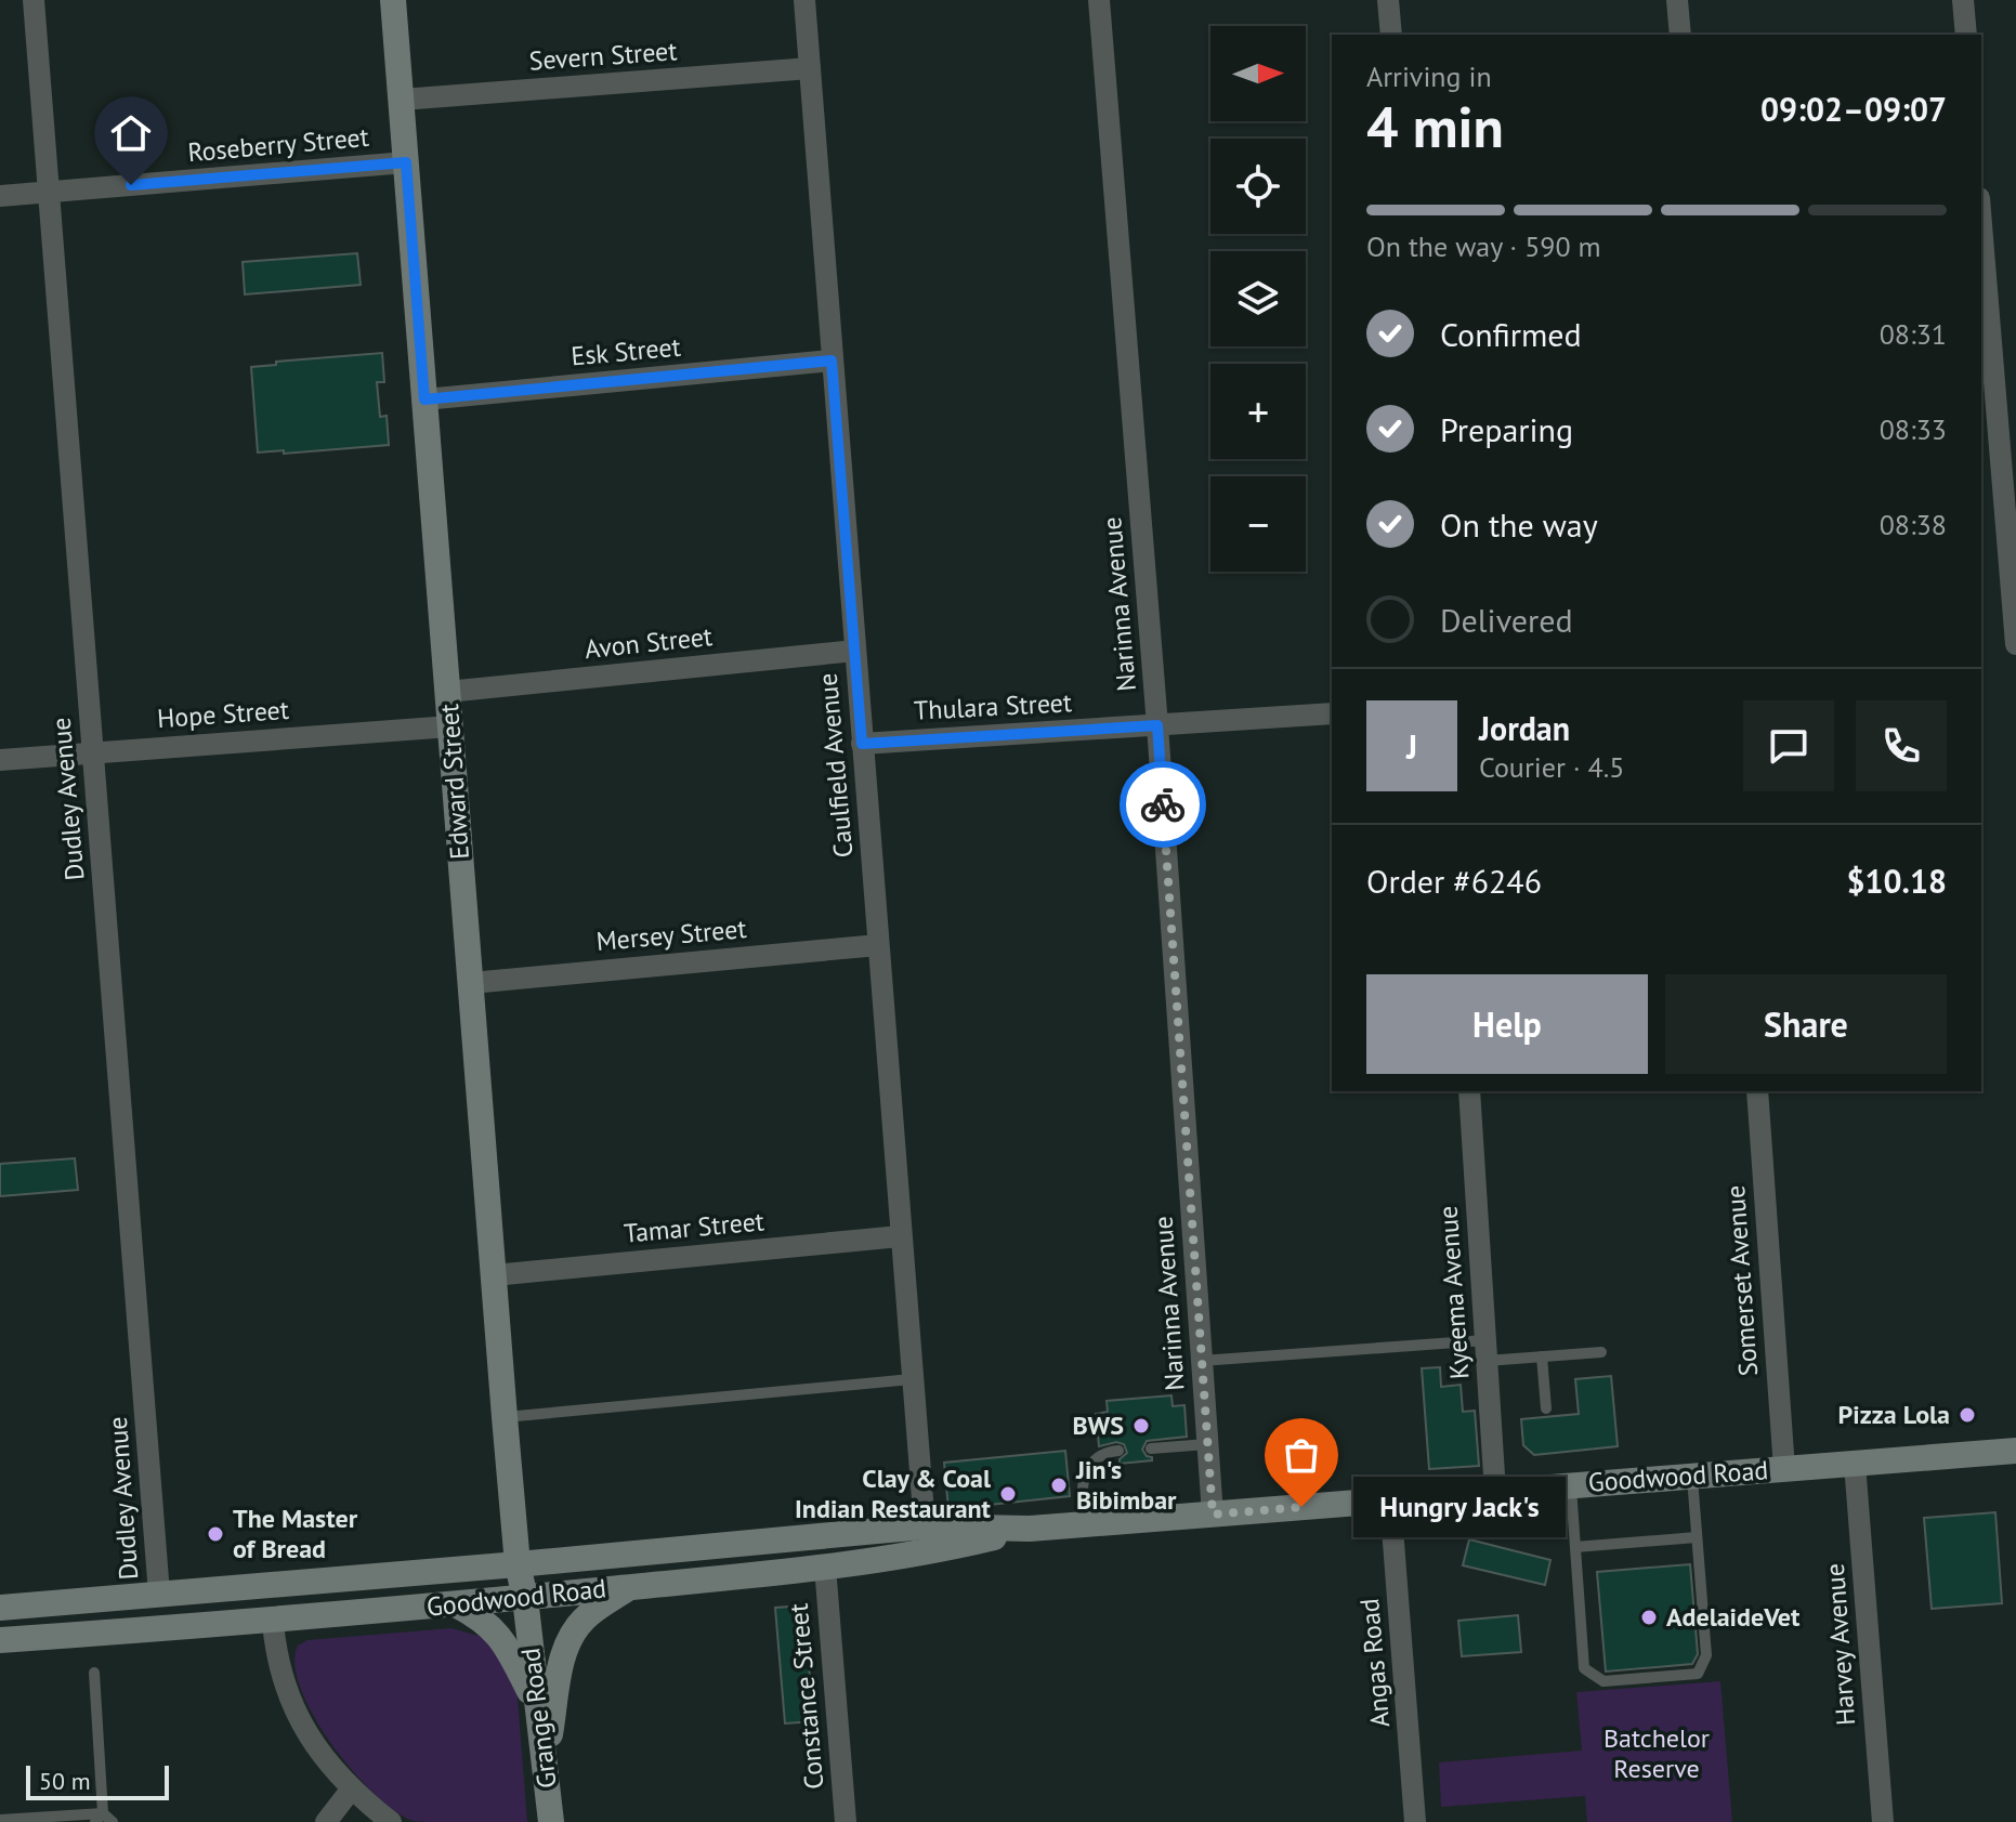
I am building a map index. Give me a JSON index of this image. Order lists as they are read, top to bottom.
{
  "streets": {
    "main road": ["Edward Street", "Goodwood Road", "Grange Road"],
    "street": [
      "Severn Street",
      "Roseberry Street",
      "Esk Street",
      "Narinna Avenue",
      "Avon Street",
      "Thulara Street",
      "Hope Street",
      "Caulfield Avenue",
      "Dudley Avenue",
      "Mersey Street",
      "Tamar Street",
      "Somerset Avenue",
      "Kyeema Avenue",
      "Harvey Avenue",
      "Angas Road",
      "Constance Street"
    ]
  },
  "crossings": [
    ["Severn Street", "Caulfield Avenue"],
    ["Severn Street", "Edward Street"],
    ["Roseberry Street", "Edward Street"],
    ["Roseberry Street", "Dudley Avenue"],
    ["Esk Street", "Caulfield Avenue"],
    ["Esk Street", "Edward Street"],
    ["Narinna Avenue", "Thulara Street"],
    ["Narinna Avenue", "Goodwood Road"],
    ["Avon Street", "Caulfield Avenue"],
    ["Avon Street", "Edward Street"],
    ["Thulara Street", "Caulfield Avenue"],
    ["Hope Street", "Edward Street"],
    ["Hope Street", "Dudley Avenue"],
    ["Caulfield Avenue", "Mersey Street"],
    ["Caulfield Avenue", "Tamar Street"],
    ["Caulfield Avenue", "Goodwood Road"],
    ["Edward Street", "Mersey Street"],
    ["Edward Street", "Tamar Street"],
    ["Edward Street", "Goodwood Road"],
    ["Edward Street", "Grange Road"],
    ["Dudley Avenue", "Goodwood Road"],
    ["Somerset Avenue", "Goodwood Road"],
    ["Kyeema Avenue", "Goodwood Road"],
    ["Goodwood Road", "Harvey Avenue"],
    ["Goodwood Road", "Angas Road"],
    ["Goodwood Road", "Constance Street"],
    ["Goodwood Road", "Grange Road"]
  ],
  "parks": ["Batchelor Reserve"],
  "places": [
    "Pizza Lola",
    "BWS",
    "Jin's Bibimbar",
    "Clay & Coal Indian Restaurant",
    "Hungry Jack's",
    "The Master of Bread",
    "AdelaideVet"
  ],
  "scale_bar": "50 m",
  "north": "right",
  "page": {
    "map_buttons": ["+", "−"],
    "heading": ["4 min", "Arriving in", "09:02–09:07"],
    "panel": [
      "Jordan",
      "Courier · 4.5",
      "Order #6246",
      "$10.18"
    ],
    "bar": "On the way · 590 m",
    "list": [
      ["Confirmed", "08:31"],
      ["Preparing", "08:33"],
      ["On the way", "08:38"],
      "Delivered"
    ],
    "round": "J",
    "buttons": ["Help", "Share"],
    "bubble": "Hungry Jack's",
    "scale": "50 m"
  }
}
